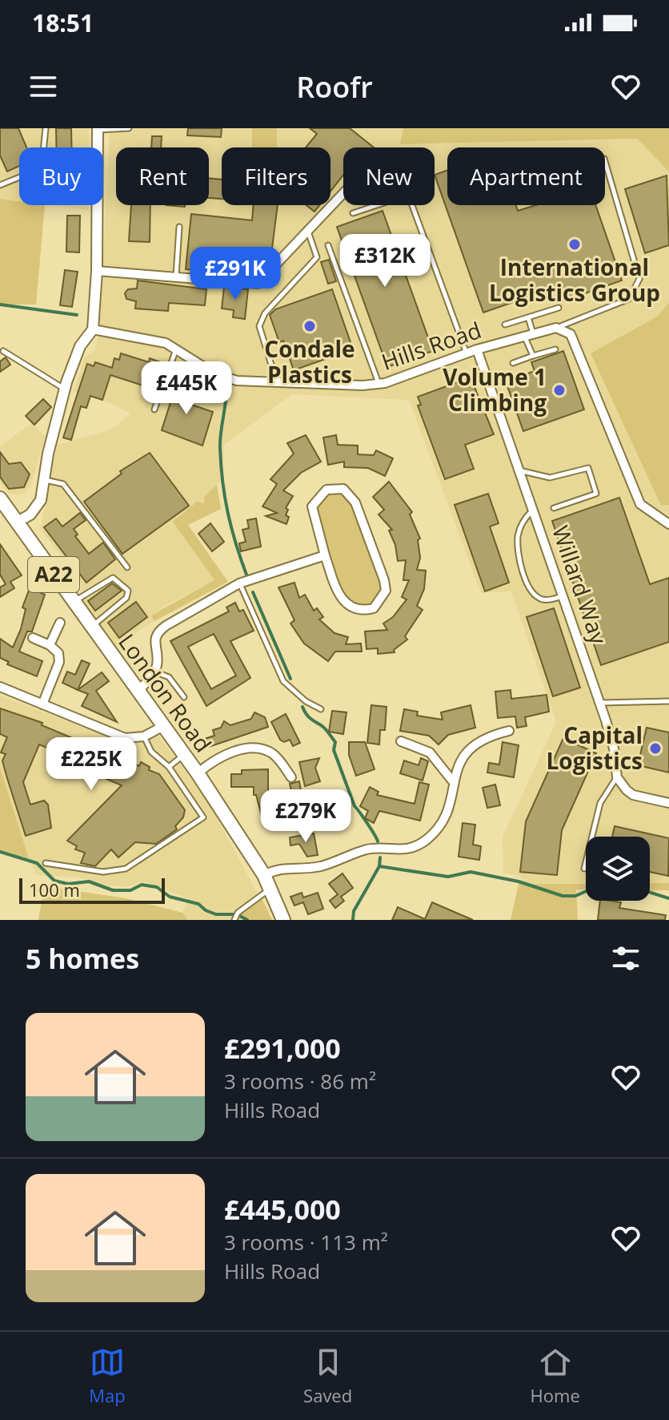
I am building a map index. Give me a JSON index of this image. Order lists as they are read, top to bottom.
{
  "streets": {
    "highway": ["A22", "London Road"],
    "street": ["Hills Road", "Willard Way"]
  },
  "crossings": [
    ["Hills Road", "Willard Way"]
  ],
  "places": [
    "International Logistics Group",
    "Condale Plastics",
    "Volume 1 Climbing",
    "Capital Logistics"
  ],
  "scale_bar": "100 m",
  "page": {
    "status": "18:51",
    "header": "Roofr",
    "chip": [
      "Buy",
      "Rent",
      "Filters",
      "New",
      "Apartment"
    ],
    "price": [
      "£312K",
      "£291K",
      "£445K",
      "£225K",
      "£279K"
    ],
    "scale": "100 m",
    "heading": "5 homes",
    "list": [
      {
        "name": "£291,000",
        "note": "3 rooms · 86 m² · Hills Road"
      },
      {
        "name": "£445,000",
        "note": "3 rooms · 113 m² · Hills Road"
      }
    ],
    "tabs": ["Map", "Saved", "Home"]
  }
}
